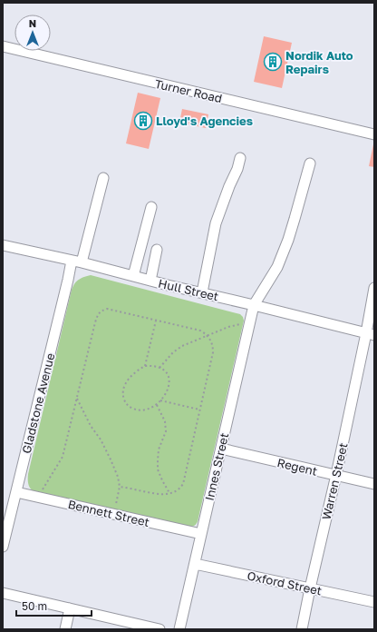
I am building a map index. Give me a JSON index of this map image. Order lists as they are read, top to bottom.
{
  "streets": {
    "street": [
      "Turner Road",
      "Hull Street",
      "Gladstone Avenue",
      "Innes Street",
      "Regent",
      "Warren Street",
      "Bennett Street",
      "Oxford Street"
    ]
  },
  "crossings": [
    ["Hull Street", "Gladstone Avenue"],
    ["Hull Street", "Innes Street"],
    ["Hull Street", "Warren Street"],
    ["Gladstone Avenue", "Bennett Street"],
    ["Innes Street", "Regent"],
    ["Innes Street", "Bennett Street"],
    ["Innes Street", "Oxford Street"],
    ["Regent", "Warren Street"],
    ["Warren Street", "Oxford Street"]
  ],
  "places": {
    "building": ["Nordik Auto Repairs", "Lloyd's Agencies"]
  },
  "scale_bar": "50 m",
  "north": "top"
}
